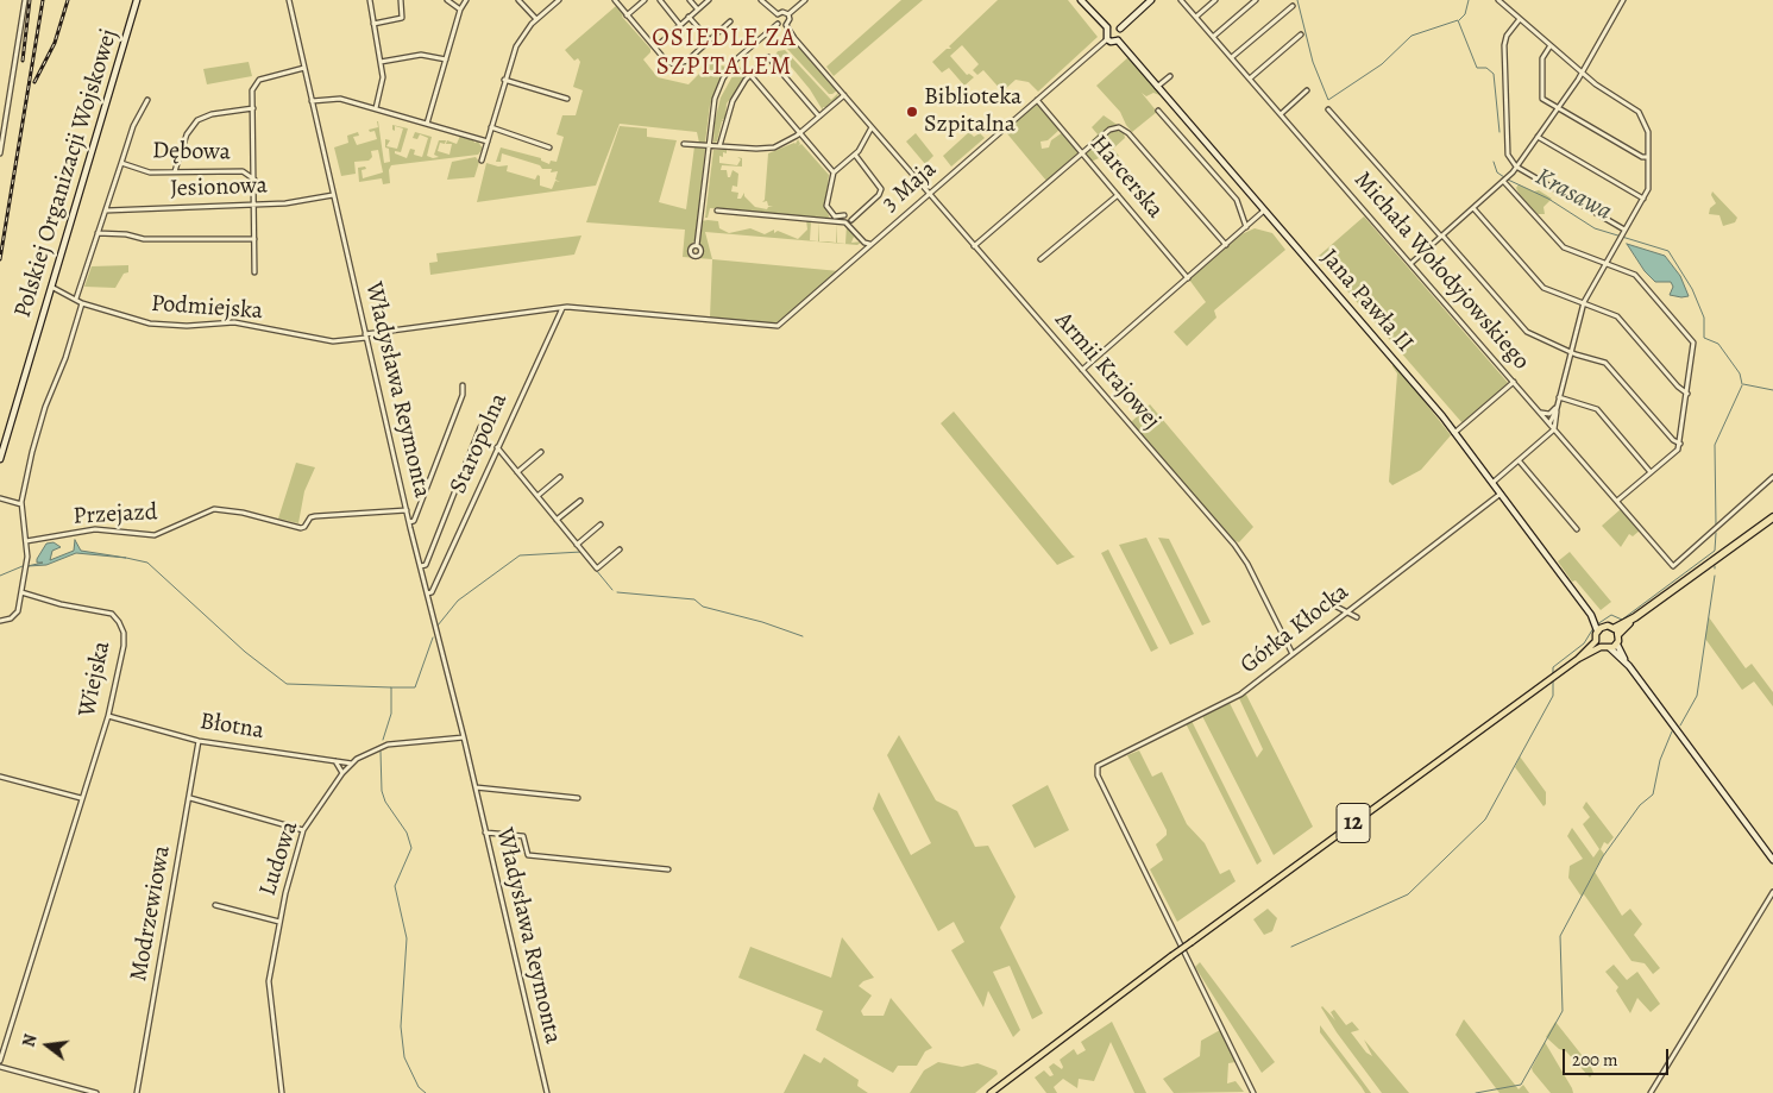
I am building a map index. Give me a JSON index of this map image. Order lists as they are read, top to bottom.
{
  "streets": {
    "main road": ["Polskiej Organizacji Wojskowej", "Jana Pawła II", "12"],
    "street": [
      "Dębowa",
      "Harcerska",
      "3 Maja",
      "Jesionowa",
      "Michała Wołodyjowskiego",
      "Podmiejska",
      "Armii Krajowej",
      "Władysława Reymonta",
      "Staropolna",
      "Przejazd",
      "Górka Kłocka",
      "Wiejska",
      "Błotna",
      "Ludowa",
      "Modrzewiowa"
    ]
  },
  "crossings": [
    ["Polskiej Organizacji Wojskowej", "Podmiejska"],
    ["Harcerska", "3 Maja"],
    ["3 Maja", "Jana Pawła II"],
    ["3 Maja", "Podmiejska"],
    ["3 Maja", "Armii Krajowej"],
    ["3 Maja", "Staropolna"],
    ["Jesionowa", "Władysława Reymonta"],
    ["Jana Pawła II", "Górka Kłocka"],
    ["Jana Pawła II", "12"],
    ["Podmiejska", "Władysława Reymonta"],
    ["Podmiejska", "Staropolna"],
    ["Armii Krajowej", "Górka Kłocka"],
    ["Władysława Reymonta", "Staropolna"],
    ["Władysława Reymonta", "Przejazd"],
    ["Władysława Reymonta", "Ludowa"],
    ["Wiejska", "Błotna"],
    ["Błotna", "Ludowa"],
    ["Błotna", "Modrzewiowa"]
  ],
  "districts": ["OSIEDLE ZA SZPITALEM"],
  "water": ["Krasawa"],
  "places": ["Biblioteka Szpitalna"],
  "scale_bar": "200 m",
  "north": "left"
}
